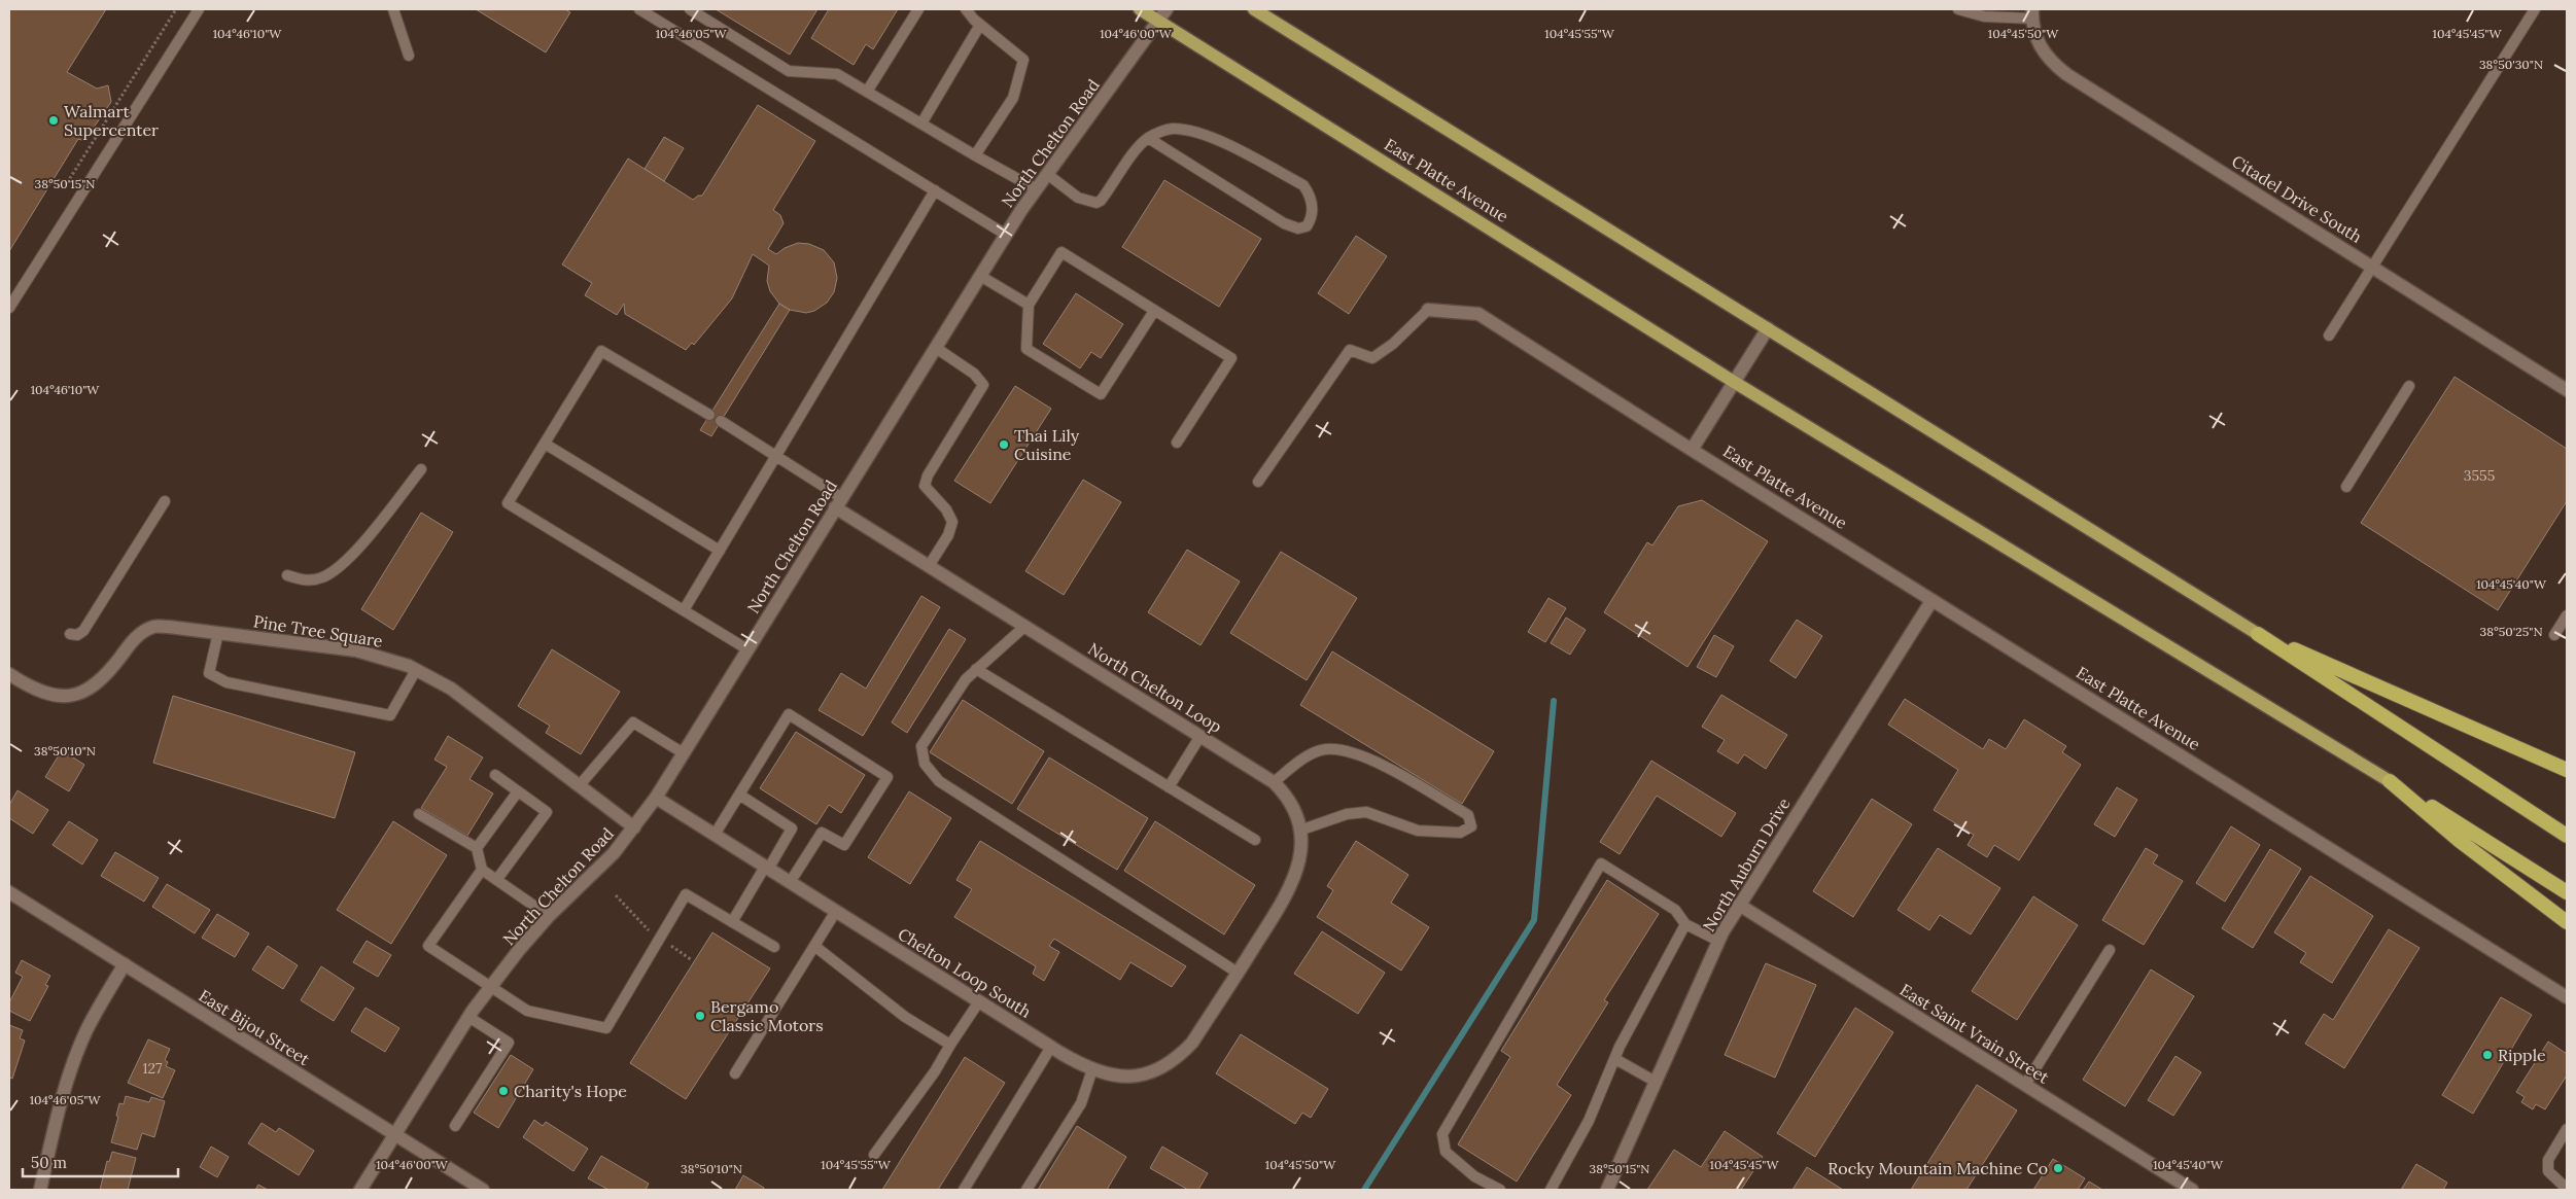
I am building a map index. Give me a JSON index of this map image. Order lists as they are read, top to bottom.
{
  "streets": {
    "highway": ["East Platte Avenue"],
    "street": [
      "North Chelton Road",
      "Citadel Drive South",
      "Pine Tree Square",
      "North Chelton Loop",
      "North Auburn Drive",
      "Chelton Loop South",
      "East Bijou Street",
      "East Saint Vrain Street"
    ]
  },
  "crossings": [
    ["North Chelton Road", "East Platte Avenue"],
    ["North Chelton Road", "Pine Tree Square"],
    ["North Chelton Road", "North Chelton Loop"],
    ["North Chelton Road", "Chelton Loop South"],
    ["North Chelton Road", "East Bijou Street"],
    ["East Platte Avenue", "North Auburn Drive"],
    ["North Chelton Loop", "Chelton Loop South"],
    ["North Auburn Drive", "East Saint Vrain Street"]
  ],
  "places": [
    "Walmart Supercenter",
    "Thai Lily Cuisine",
    "Bergamo Classic Motors",
    "Ripple",
    "Charity's Hope",
    "Rocky Mountain Machine Co"
  ],
  "house_numbers": ["3555", "127"],
  "scale_bar": "50 m",
  "coordinates": [
    "104°46'10\"W",
    "104°46'05\"W",
    "104°46'00\"W",
    "104°45'55\"W",
    "104°45'50\"W",
    "104°45'45\"W",
    "38°50'30\"N",
    "38°50'15\"N",
    "104°45'40\"W",
    "38°50'25\"N",
    "38°50'10\"N"
  ]
}
